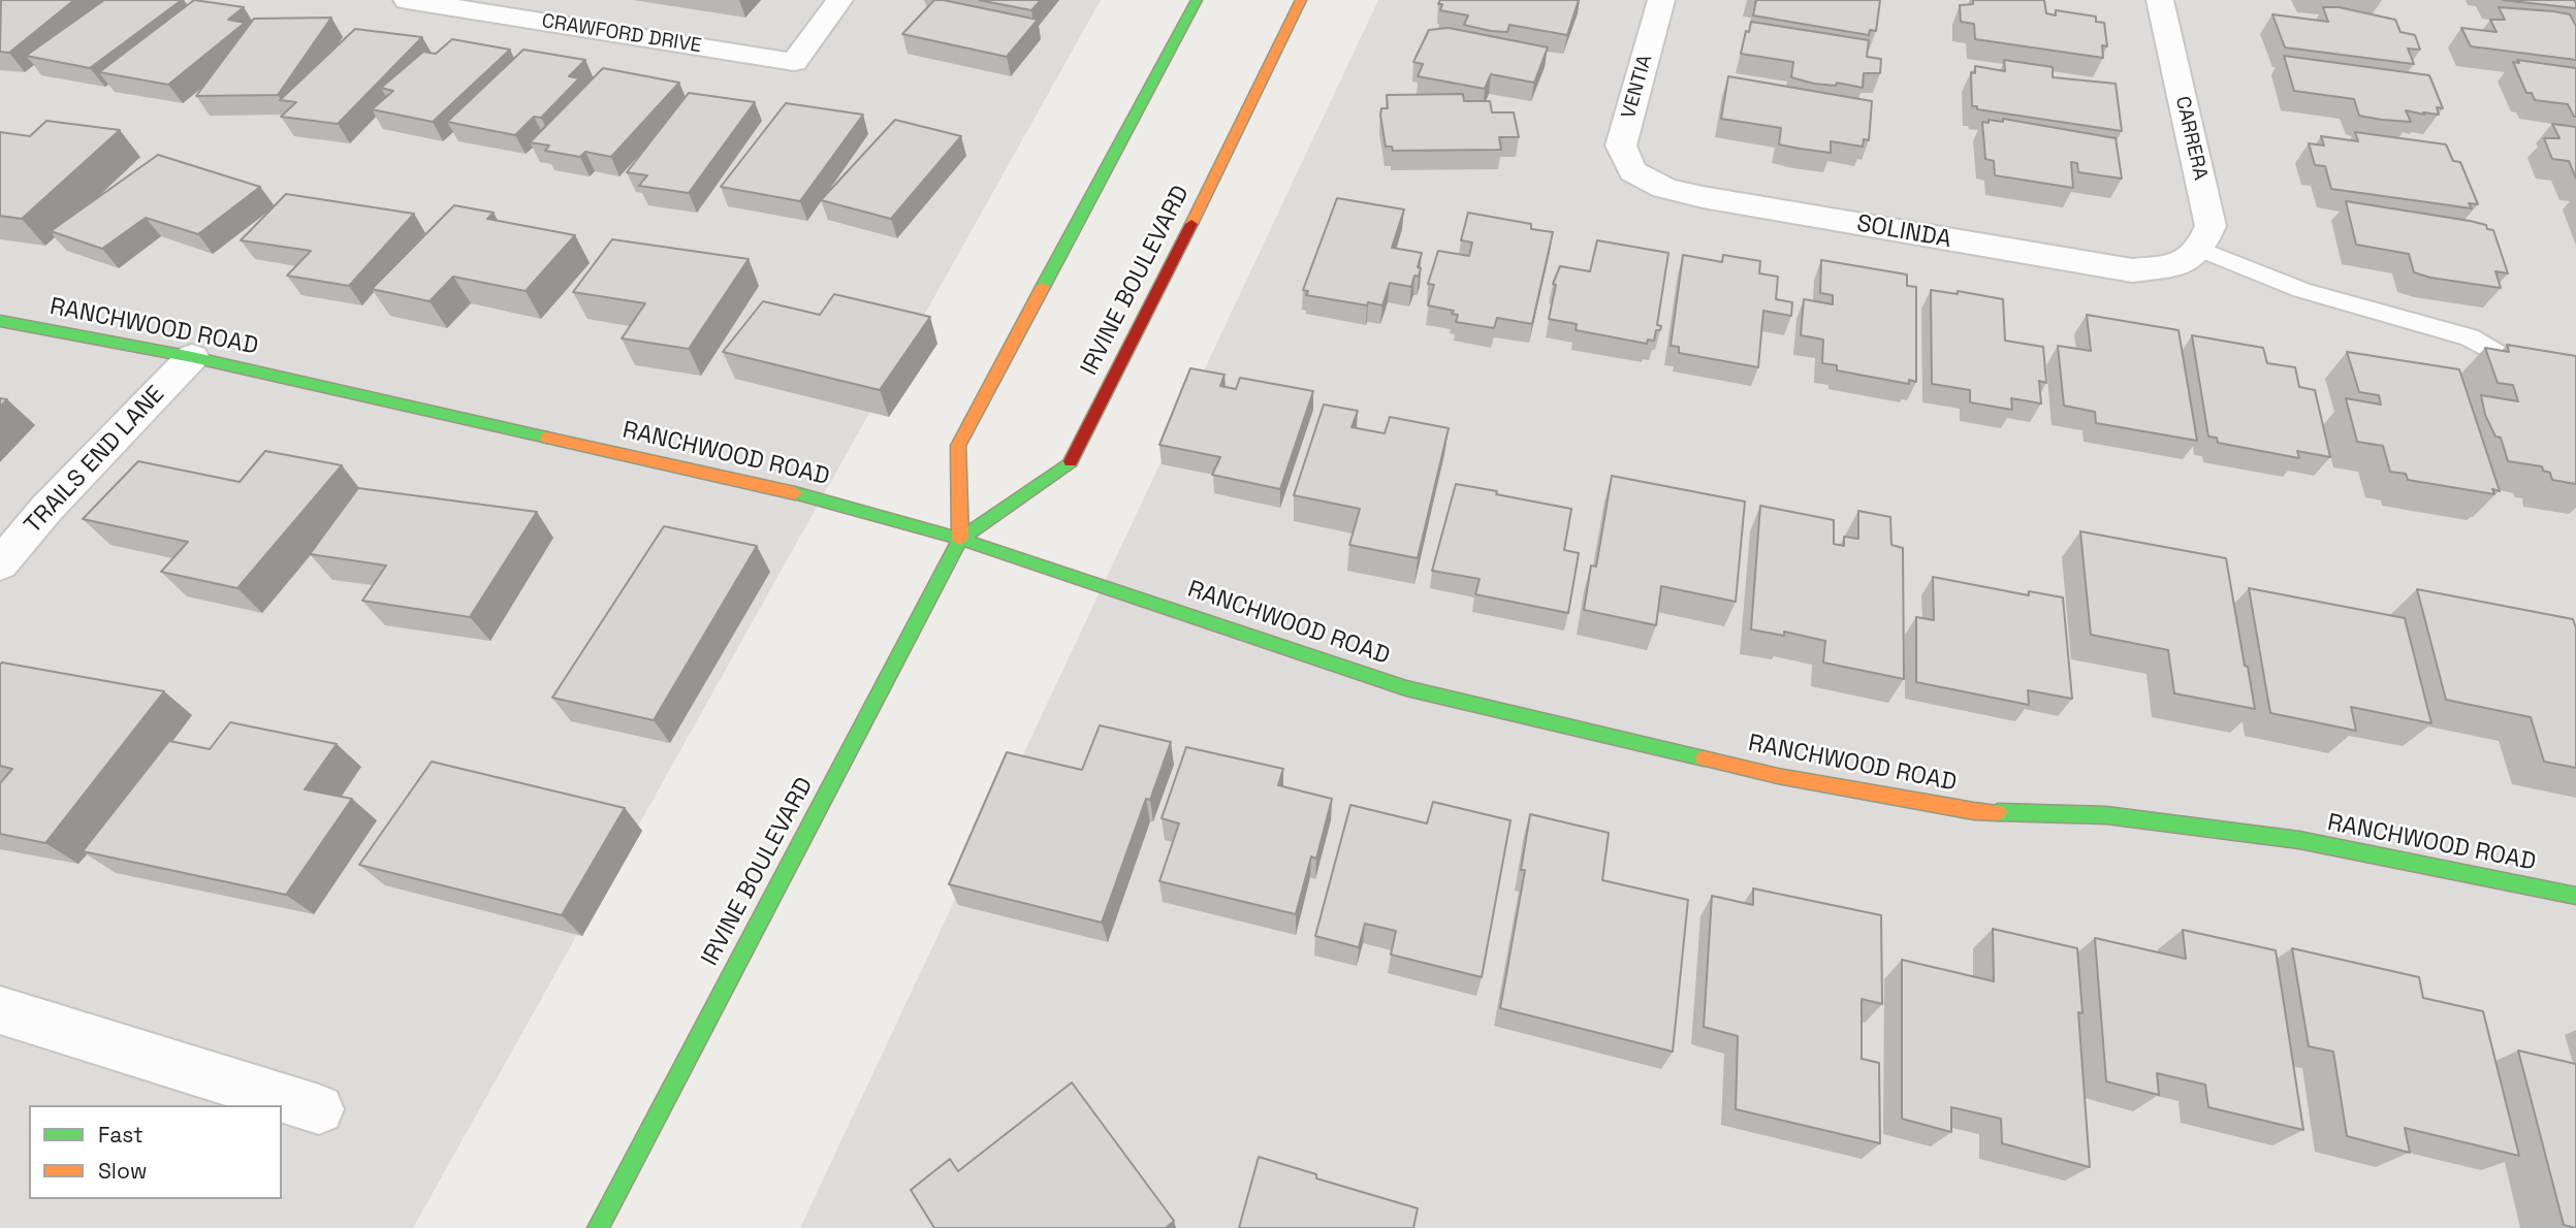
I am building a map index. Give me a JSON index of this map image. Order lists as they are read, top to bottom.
{
  "streets": {
    "main road": ["IRVINE BOULEVARD", "RANCHWOOD ROAD"],
    "street": [
      "CRAWFORD DRIVE",
      "VENTIA",
      "CARRERA",
      "SOLINDA",
      "TRAILS END LANE"
    ]
  },
  "crossings": [
    ["VENTIA", "SOLINDA"],
    ["CARRERA", "SOLINDA"],
    ["IRVINE BOULEVARD", "RANCHWOOD ROAD"],
    ["RANCHWOOD ROAD", "TRAILS END LANE"]
  ],
  "legend": ["Fast", "Slow"]
}
